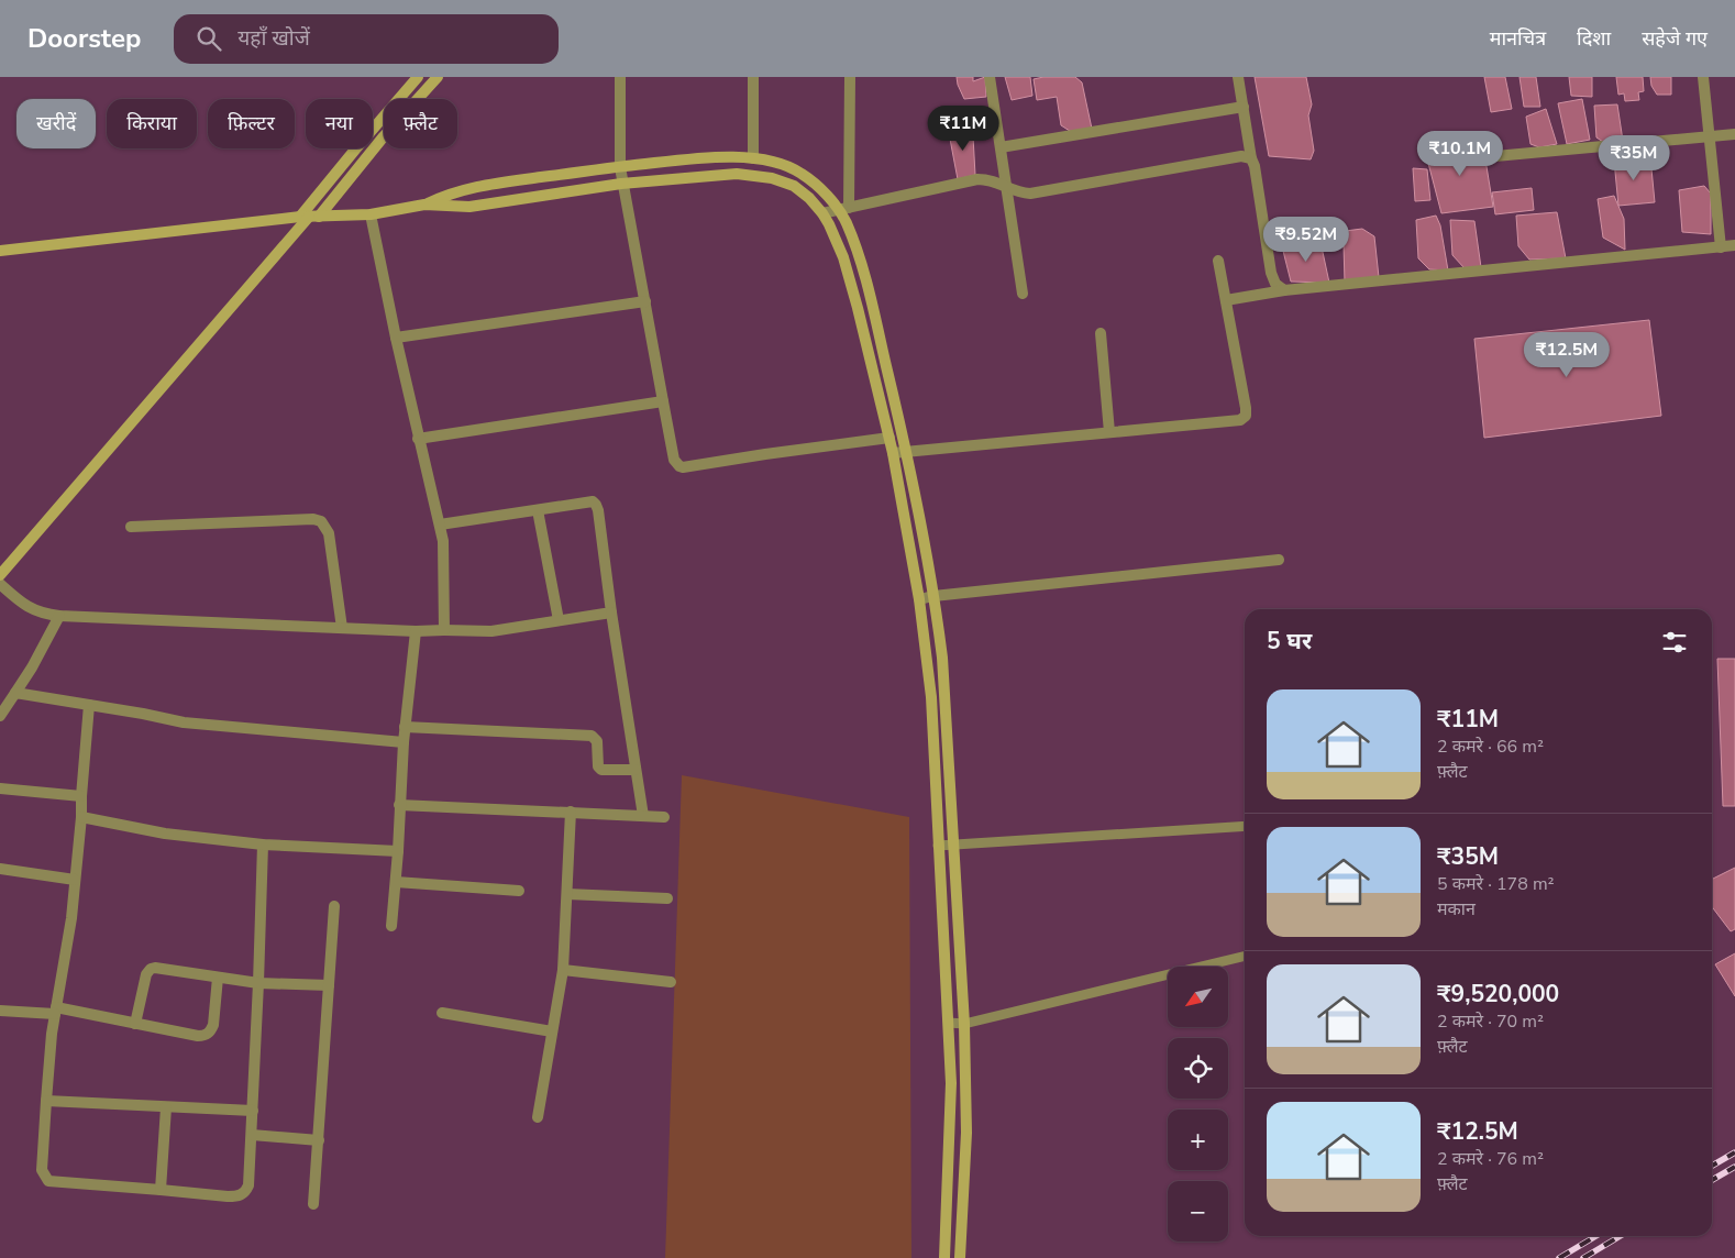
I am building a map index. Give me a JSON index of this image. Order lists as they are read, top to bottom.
{
  "north": "bottom left",
  "page": {
    "header": "Doorstep",
    "search": "यहाँ खोजें",
    "nav": ["मानचित्र", "दिशा", "सहेजे गए"],
    "chip": [
      "खरीदें",
      "किराया",
      "फ़िल्टर",
      "नया",
      "फ़्लैट"
    ],
    "price": [
      "₹11M",
      "₹10.1M",
      "₹35M",
      "₹9.52M",
      "₹12.5M"
    ],
    "heading": "5 घर",
    "list": [
      {
        "name": "₹11M",
        "note": "2 कमरे · 66 m² · फ़्लैट"
      },
      {
        "name": "₹35M",
        "note": "5 कमरे · 178 m² · मकान"
      },
      {
        "name": "₹9,520,000",
        "note": "2 कमरे · 70 m² · फ़्लैट"
      },
      {
        "name": "₹12.5M",
        "note": "2 कमरे · 76 m² · फ़्लैट"
      }
    ],
    "map_buttons": ["+", "−"]
  }
}
